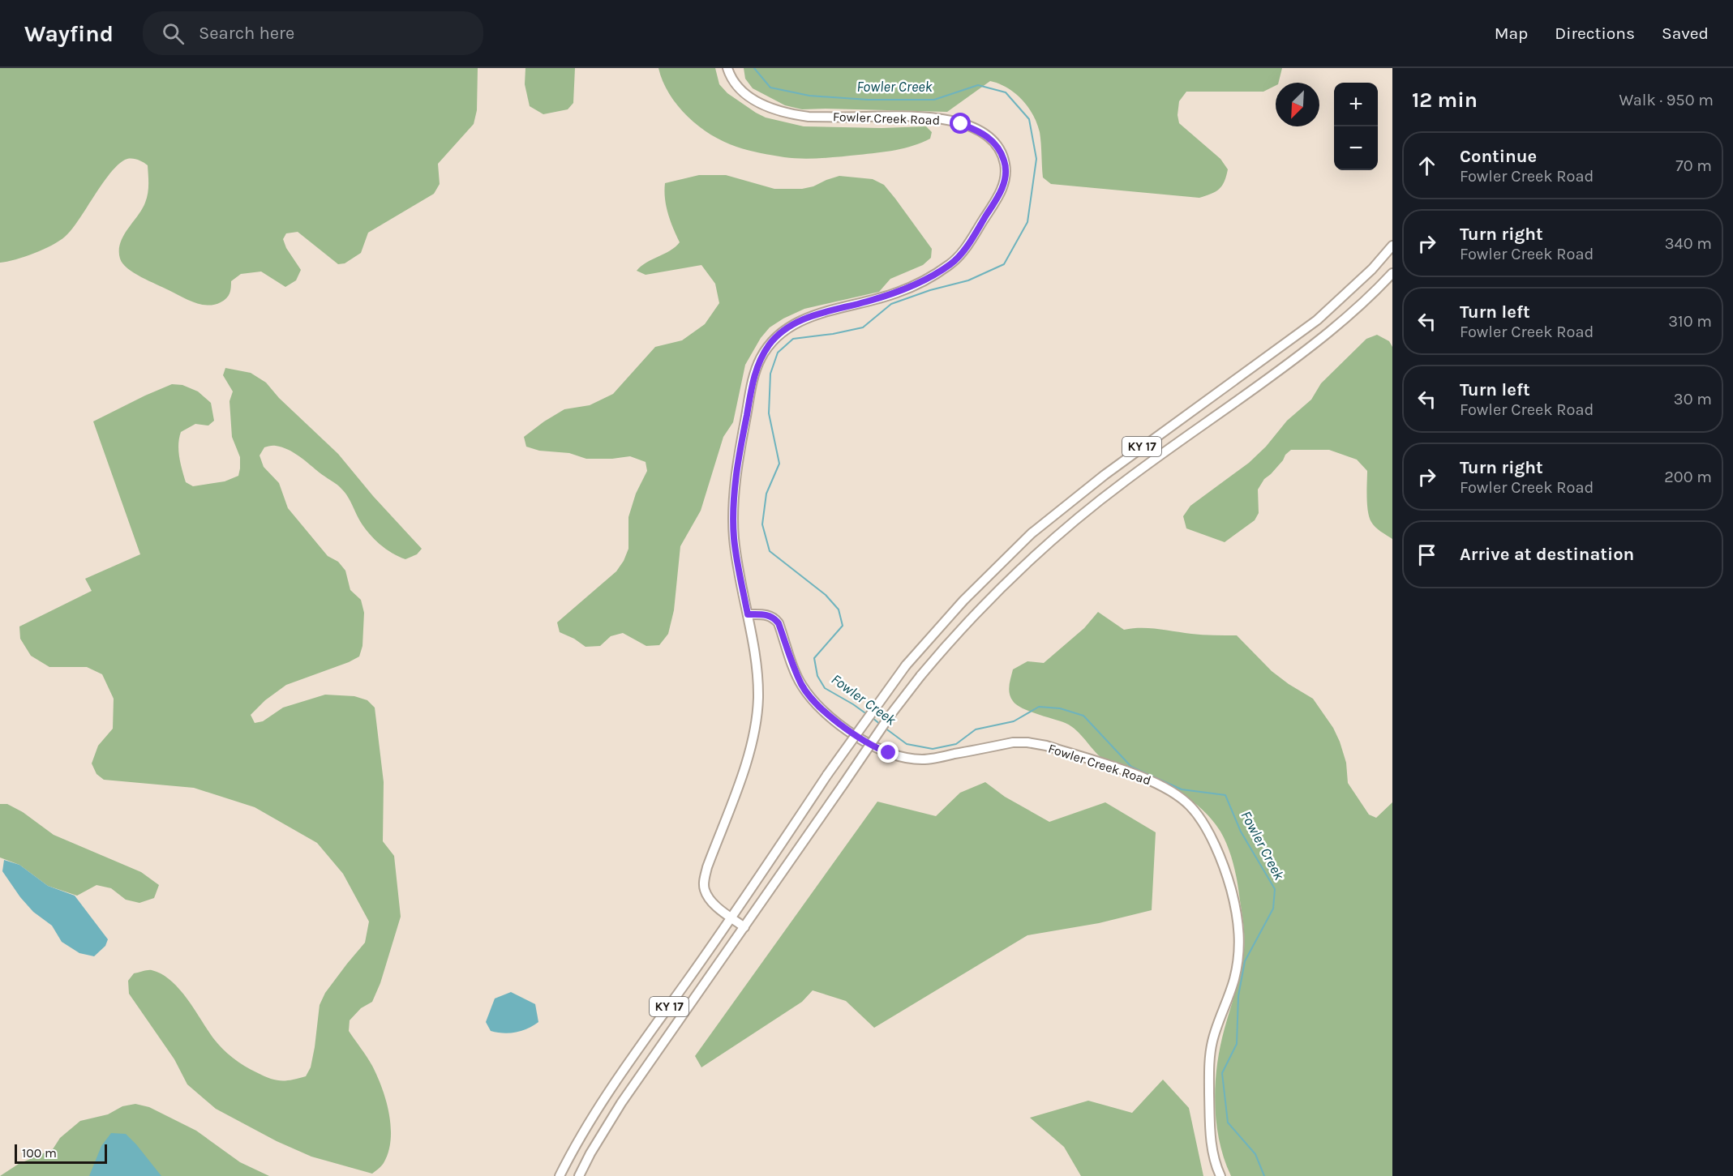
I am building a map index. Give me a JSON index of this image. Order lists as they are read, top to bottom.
{
  "streets": {
    "main road": ["Fowler Creek Road", "KY 17"]
  },
  "crossings": [
    ["Fowler Creek Road", "KY 17"]
  ],
  "water": ["Fowler Creek"],
  "scale_bar": "100 m",
  "north": "bottom left",
  "page": {
    "header": "Wayfind",
    "search": "Search here",
    "nav": ["Map", "Directions", "Saved"],
    "heading": ["12 min", "Walk · 950 m"],
    "map_buttons": ["+", "−"],
    "list": [
      ["Continue", "Fowler Creek Road", "70 m"],
      ["Turn right", "Fowler Creek Road", "340 m"],
      ["Turn left", "Fowler Creek Road", "310 m"],
      ["Turn left", "Fowler Creek Road", "30 m"],
      ["Turn right", "Fowler Creek Road", "200 m"],
      "Arrive at destination"
    ],
    "scale": "100 m"
  }
}
